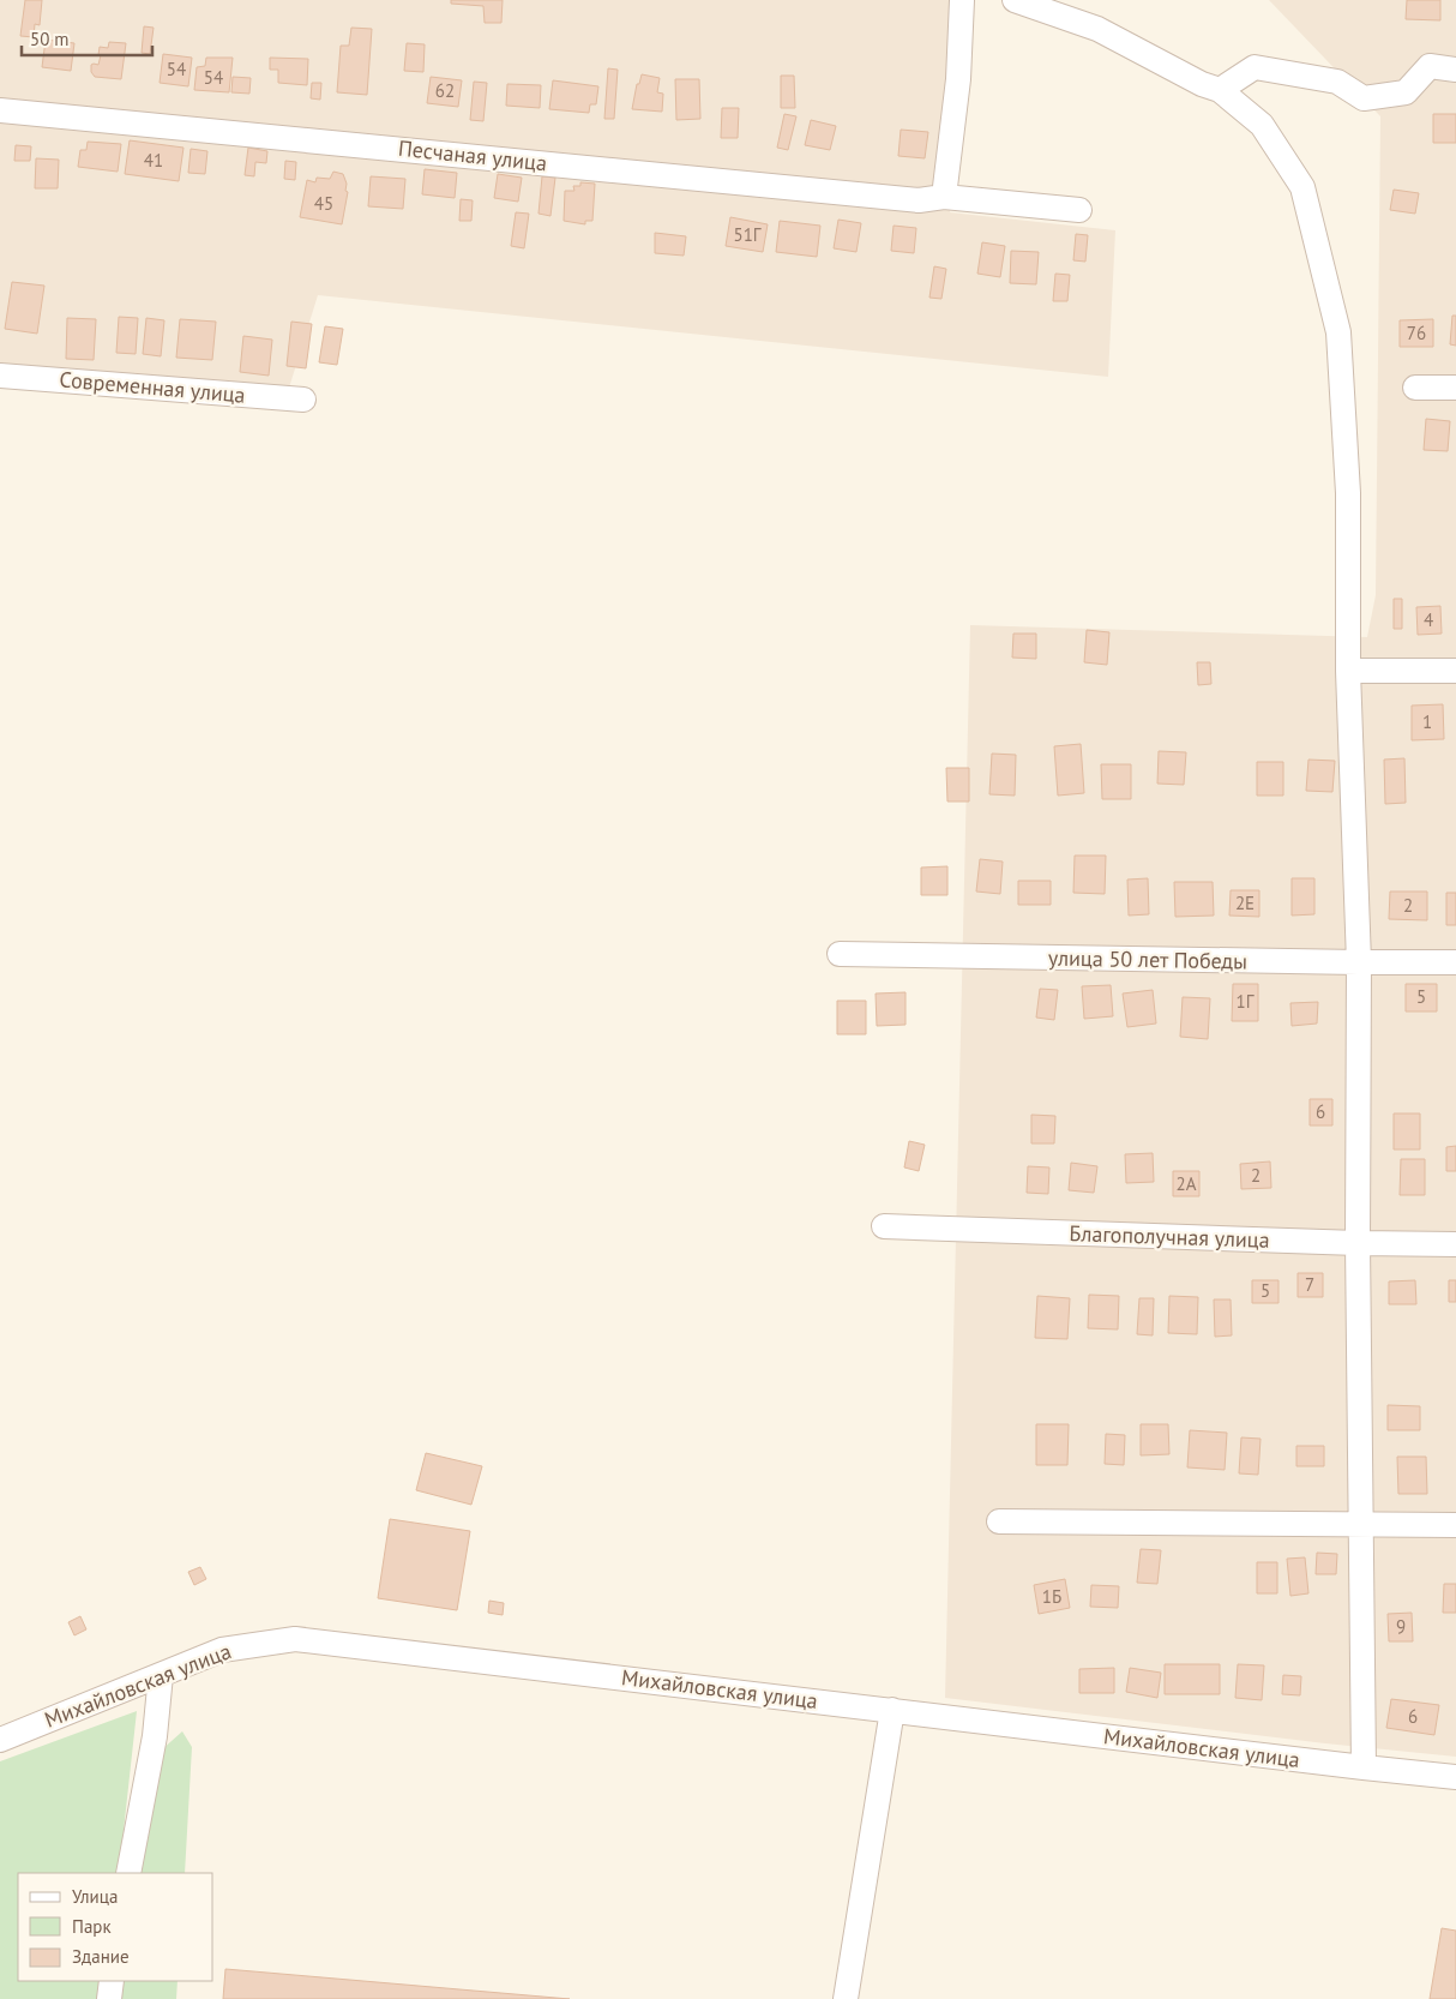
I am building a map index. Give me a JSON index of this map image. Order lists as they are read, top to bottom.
{
  "streets": {
    "street": [
      "Песчаная улица",
      "Современная улица",
      "улица 50 лет Победы",
      "Благополучная улица",
      "Михайловская улица"
    ]
  },
  "house_numbers": [
    "54",
    "54",
    "62",
    "41",
    "45",
    "51Г",
    "76",
    "4",
    "1",
    "2Е",
    "2",
    "5",
    "1Г",
    "6",
    "2",
    "2А",
    "7",
    "5",
    "1Б",
    "9",
    "6"
  ],
  "legend": ["Улица", "Парк", "Здание"],
  "scale_bar": "50 m"
}
